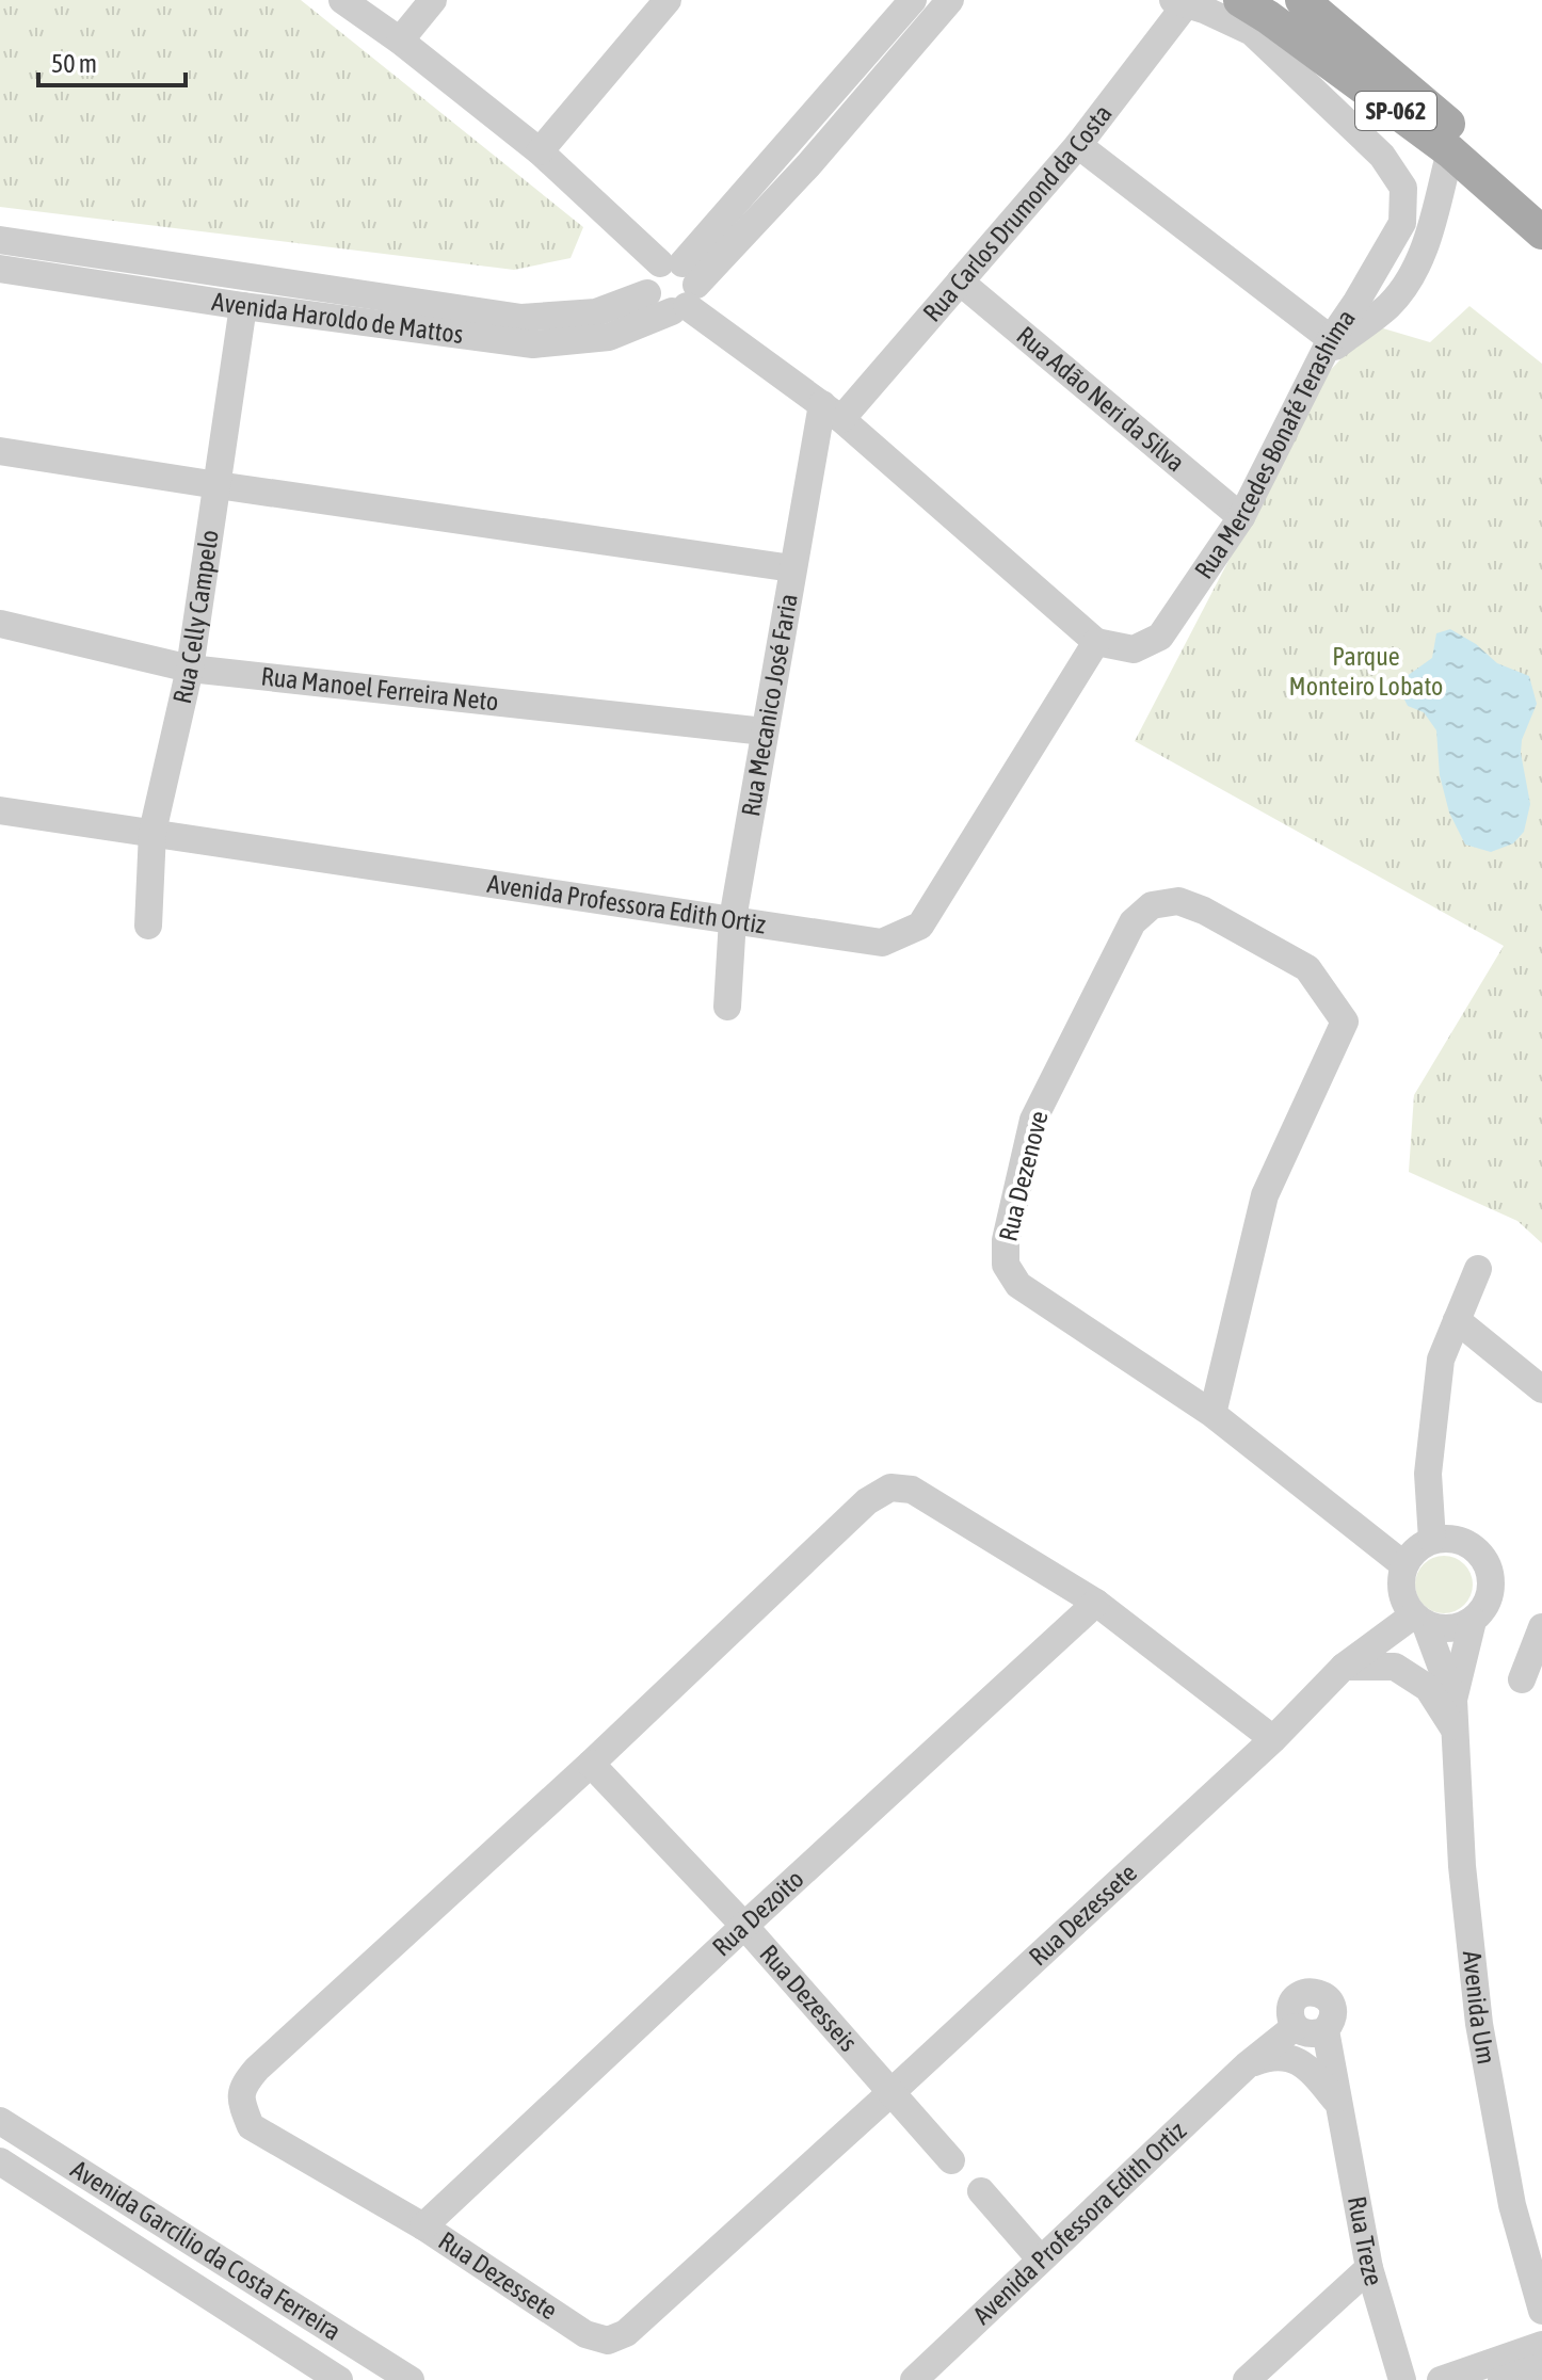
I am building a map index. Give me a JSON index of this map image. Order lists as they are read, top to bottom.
{
  "streets": {
    "main road": ["SP-062"],
    "street": [
      "Rua Carlos Drumond da Costa",
      "Avenida Haroldo de Mattos",
      "Rua Adão Neri da Silva",
      "Rua Mercedes Bonafé Terashima",
      "Rua Celly Campelo",
      "Rua Manoel Ferreira Neto",
      "Rua Mecanico José Faria",
      "Avenida Professora Edith Ortiz",
      "Rua Dezenove",
      "Rua Dezoito",
      "Rua Dezessete",
      "Rua Dezesseis",
      "Avenida Um",
      "Rua Treze",
      "Avenida Garcílio da Costa Ferreira"
    ]
  },
  "crossings": [
    ["Rua Carlos Drumond da Costa", "Rua Adão Neri da Silva"],
    ["Rua Carlos Drumond da Costa", "Rua Mercedes Bonafé Terashima"],
    ["Rua Carlos Drumond da Costa", "Rua Mecanico José Faria"],
    ["Avenida Haroldo de Mattos", "Rua Celly Campelo"],
    ["Rua Adão Neri da Silva", "Rua Mercedes Bonafé Terashima"],
    ["Rua Mercedes Bonafé Terashima", "Avenida Professora Edith Ortiz"],
    ["Rua Celly Campelo", "Rua Manoel Ferreira Neto"],
    ["Rua Celly Campelo", "Avenida Professora Edith Ortiz"],
    ["Rua Manoel Ferreira Neto", "Rua Mecanico José Faria"],
    ["Rua Mecanico José Faria", "Avenida Professora Edith Ortiz"],
    ["Avenida Professora Edith Ortiz", "Rua Treze"],
    ["Rua Dezenove", "Rua Dezessete"],
    ["Rua Dezenove", "Avenida Um"],
    ["Rua Dezoito", "Rua Dezessete"],
    ["Rua Dezoito", "Rua Dezesseis"],
    ["Rua Dezessete", "Rua Dezesseis"],
    ["Rua Dezessete", "Avenida Um"]
  ],
  "parks": ["Parque Monteiro Lobato"],
  "scale_bar": "50 m"
}
